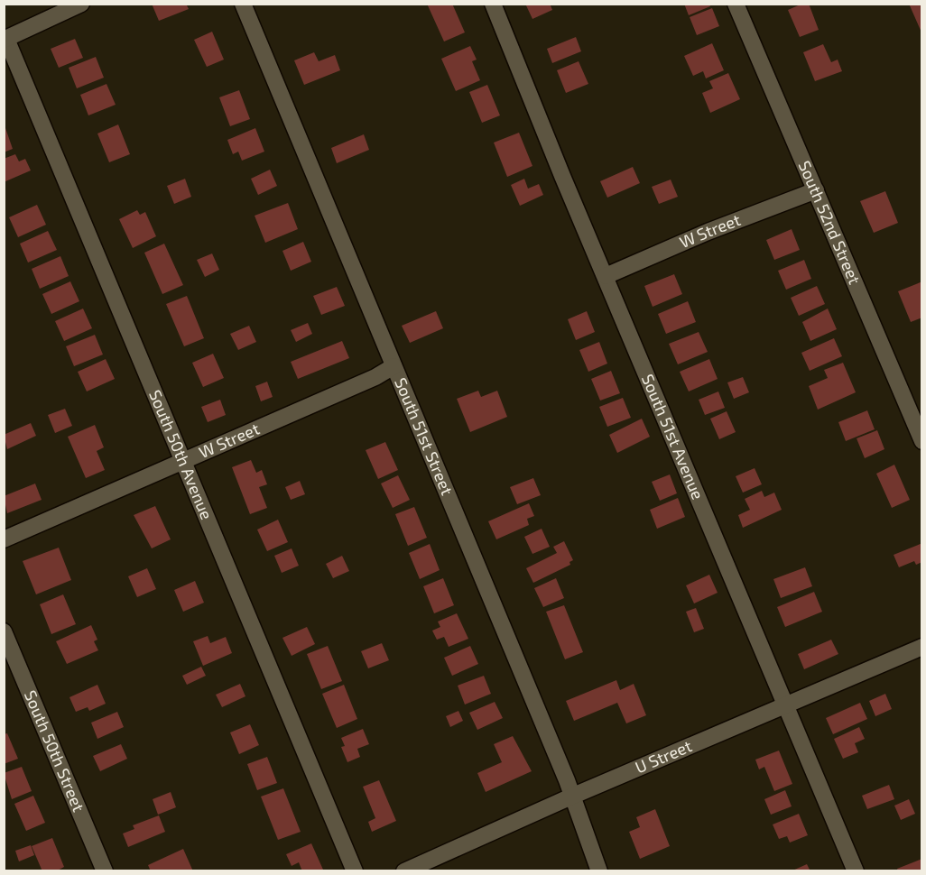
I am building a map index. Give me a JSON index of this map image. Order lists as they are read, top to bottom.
{
  "streets": {
    "street": [
      "South 52nd Street",
      "W Street",
      "South 51st Street",
      "South 51st Avenue",
      "South 50th Avenue",
      "South 50th Street",
      "U Street"
    ]
  },
  "crossings": [
    ["South 52nd Street", "W Street"],
    ["W Street", "South 51st Street"],
    ["W Street", "South 51st Avenue"],
    ["W Street", "South 50th Avenue"],
    ["South 51st Street", "U Street"],
    ["South 51st Avenue", "U Street"]
  ]
}
